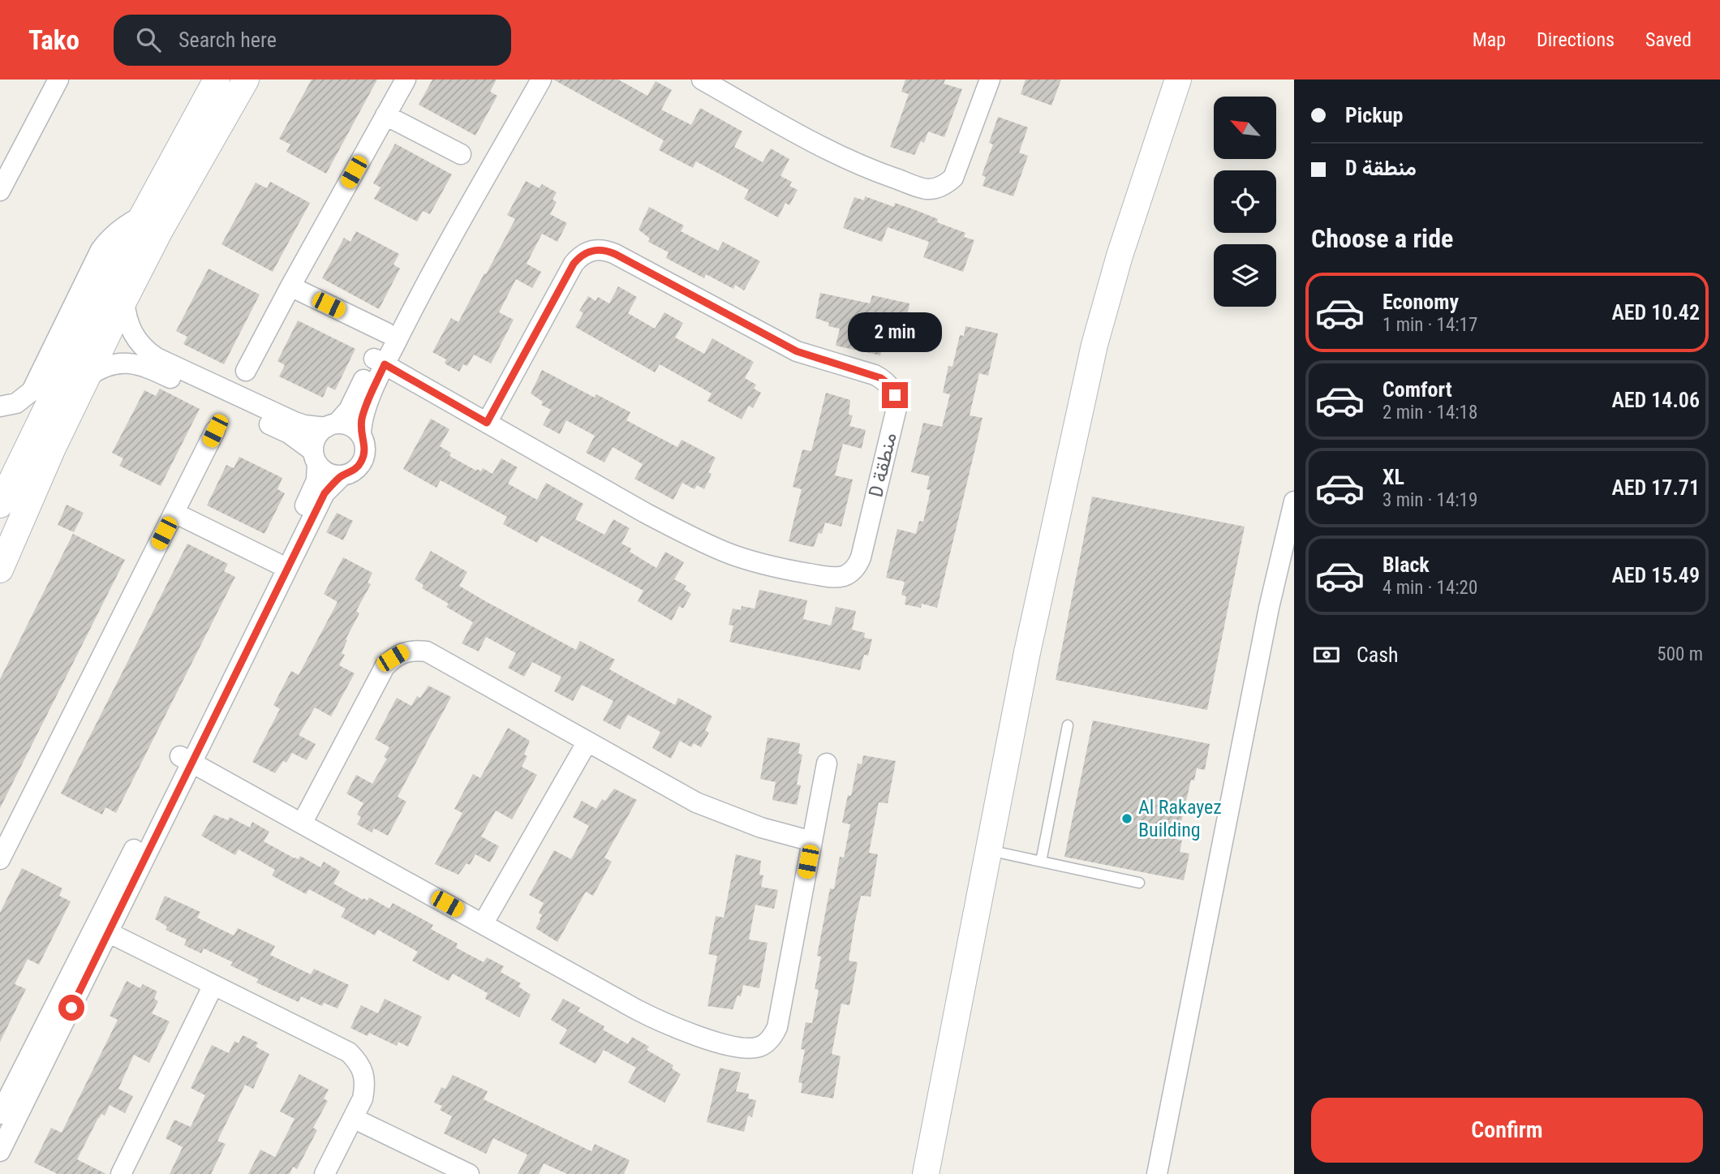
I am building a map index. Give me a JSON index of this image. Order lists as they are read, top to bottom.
{
  "streets": {
    "street": ["D منطقة"]
  },
  "places": ["Al Rakayez Building"],
  "north": "top left",
  "page": {
    "header": "Tako",
    "search": "Search here",
    "nav": ["Map", "Directions", "Saved"],
    "banner": ["Pickup", "D منطقة"],
    "heading": "Choose a ride",
    "list": [
      {
        "name": "Economy",
        "note": "1 min · 14:17",
        "value": "AED 10.42"
      },
      {
        "name": "Comfort",
        "note": "2 min · 14:18",
        "value": "AED 14.06"
      },
      {
        "name": "XL",
        "note": "3 min · 14:19",
        "value": "AED 17.71"
      },
      {
        "name": "Black",
        "note": "4 min · 14:20",
        "value": "AED 15.49"
      }
    ],
    "bubble": "2 min",
    "pay": ["Cash", "500 m"],
    "buttons": "Confirm"
  }
}
